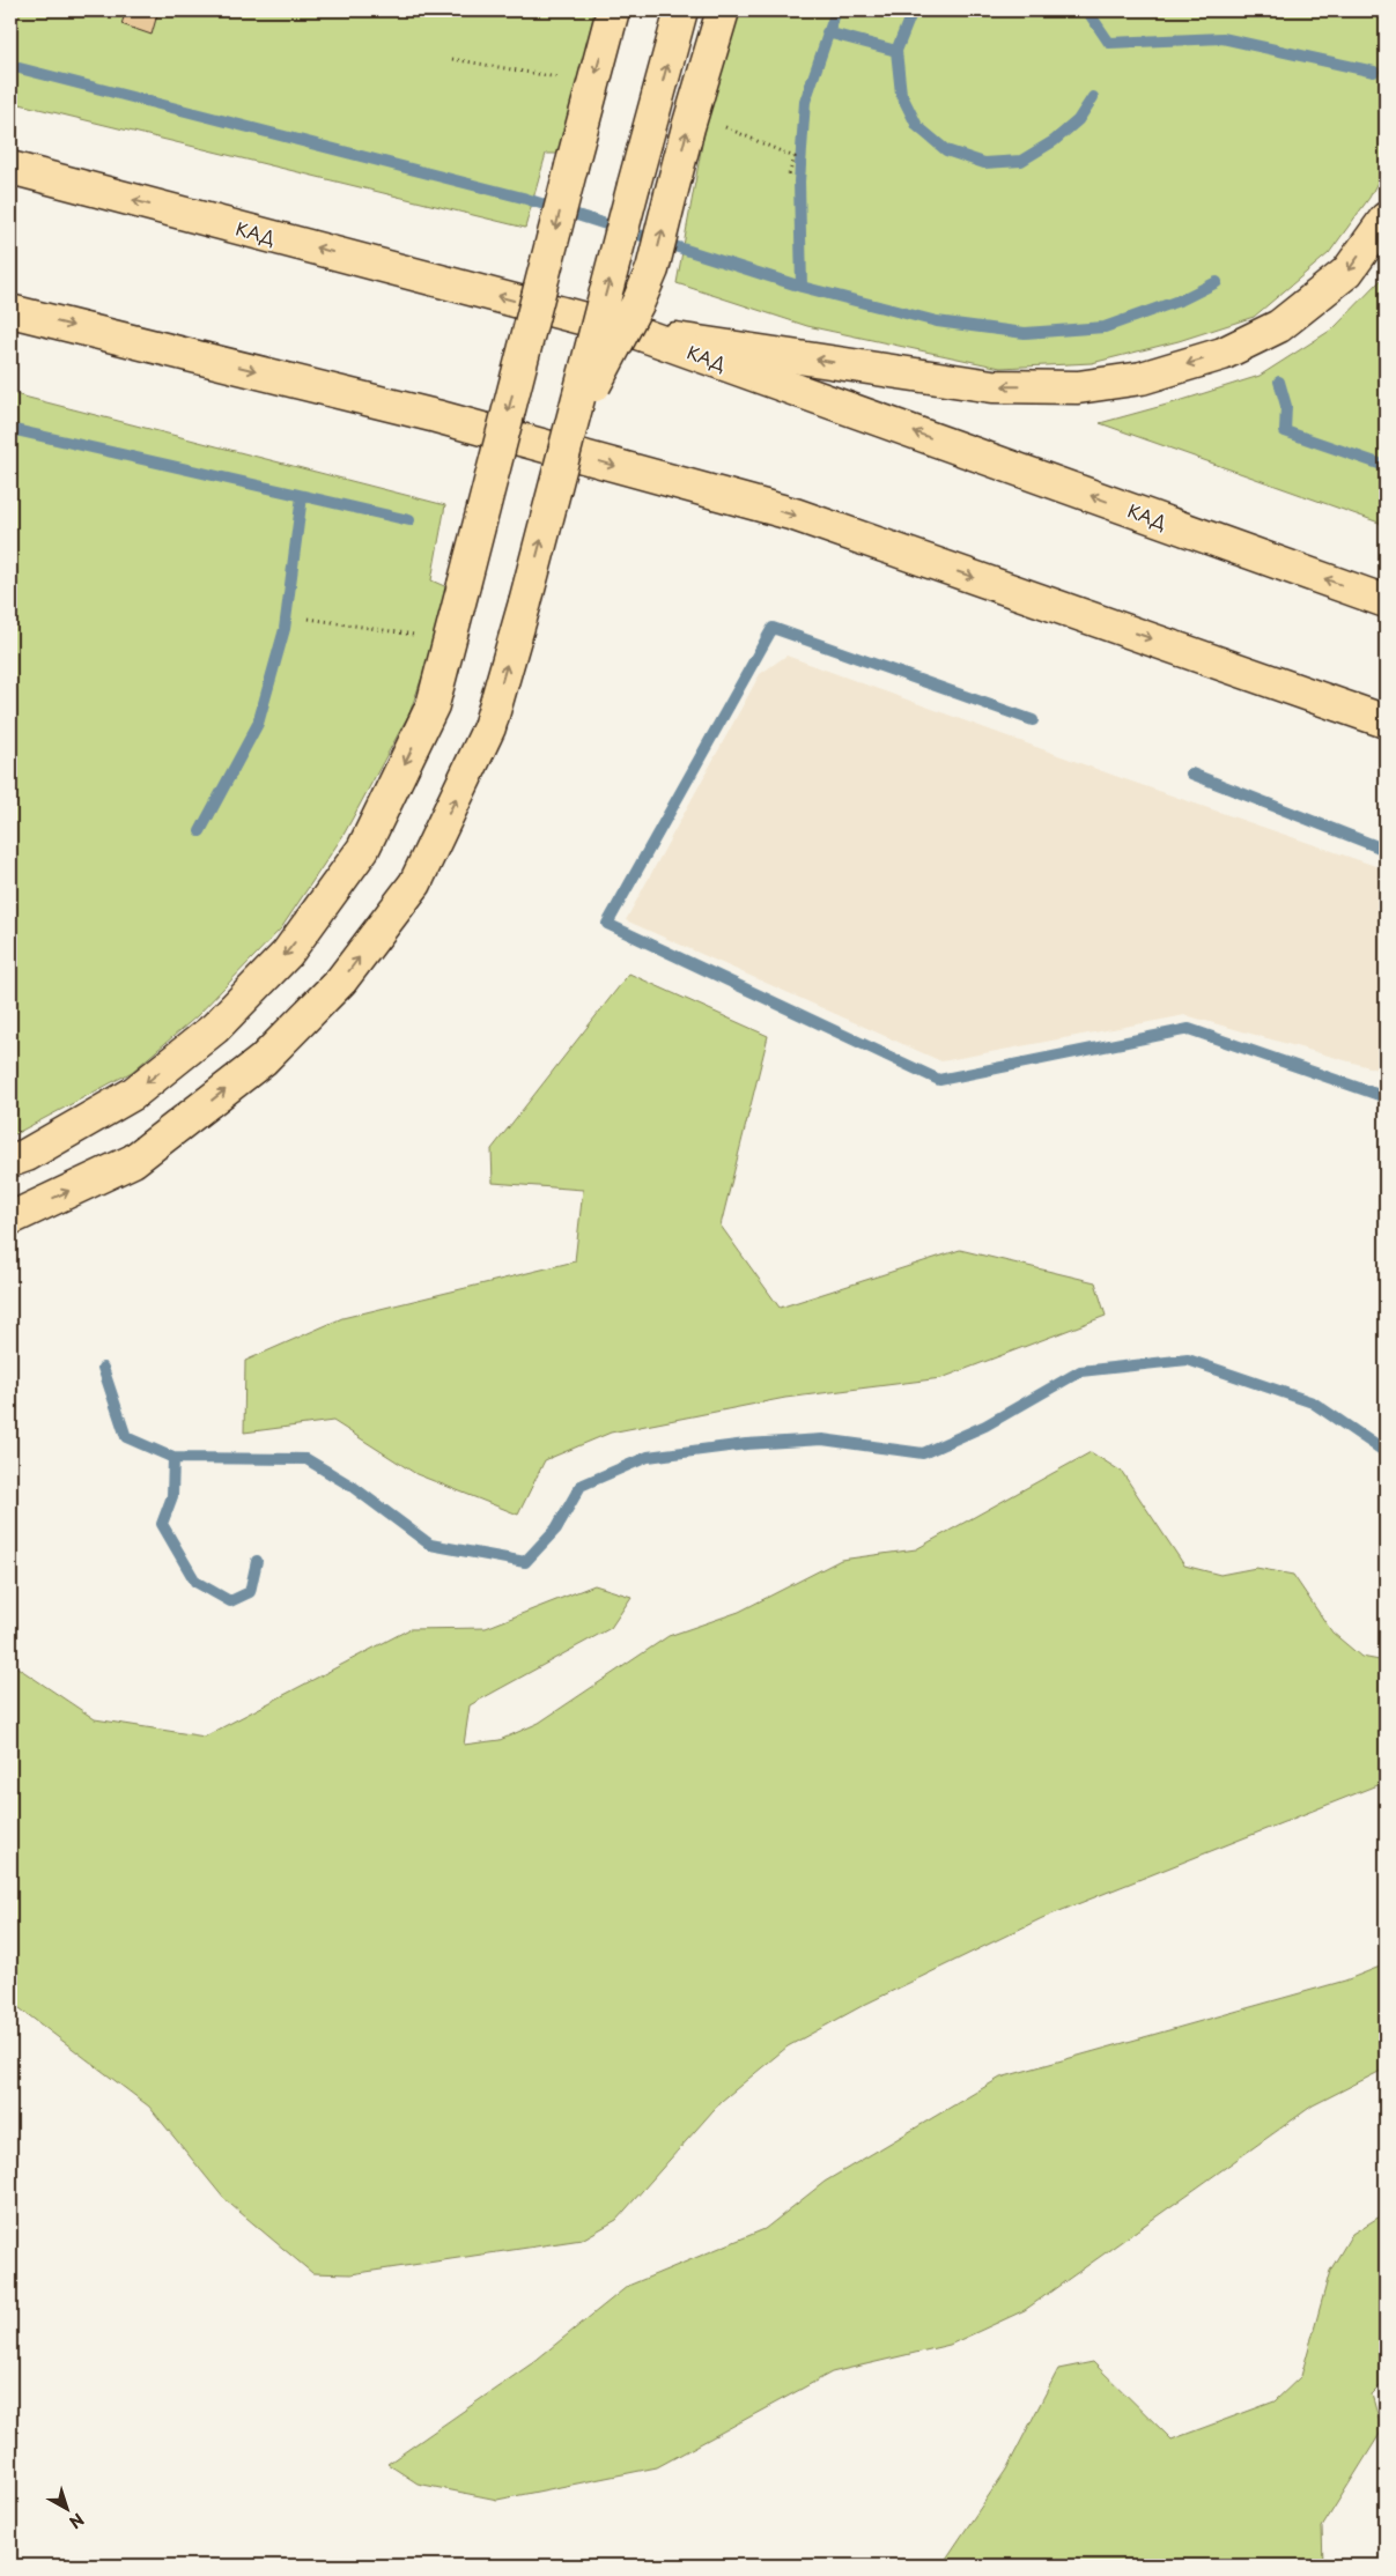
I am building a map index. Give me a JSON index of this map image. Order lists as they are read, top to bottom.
{
  "streets": {
    "main road": ["КАД"]
  },
  "north": "bottom right"
}
